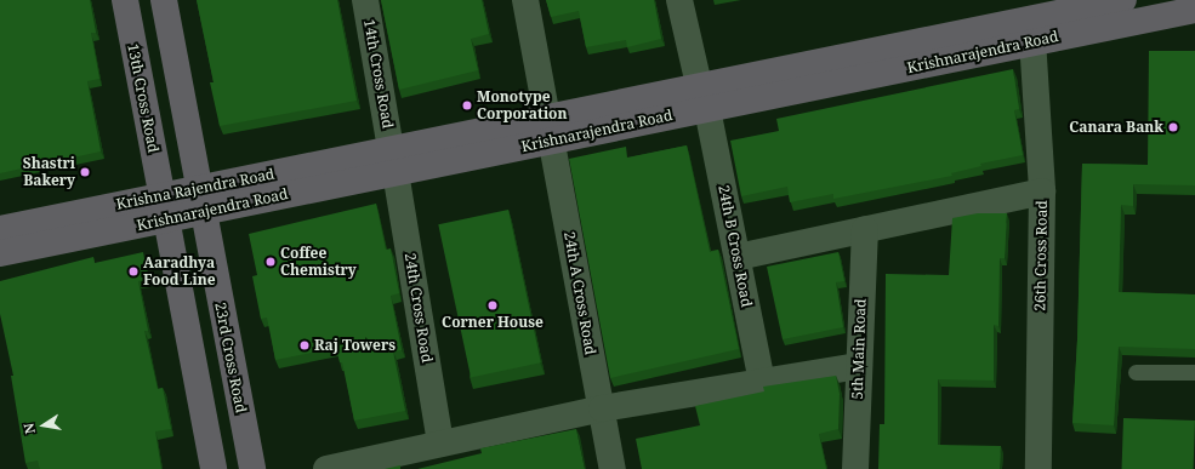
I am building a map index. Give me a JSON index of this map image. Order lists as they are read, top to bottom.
{
  "streets": {
    "main road": [
      "Krishnarajendra Road",
      "13th Cross Road",
      "Krishna Rajendra Road",
      "23rd Cross Road"
    ],
    "street": [
      "14th Cross Road",
      "24th B Cross Road",
      "26th Cross Road",
      "24th A Cross Road",
      "24th Cross Road",
      "5th Main Road"
    ]
  },
  "crossings": [
    ["Krishnarajendra Road", "14th Cross Road"],
    ["Krishnarajendra Road", "13th Cross Road"],
    ["Krishnarajendra Road", "Krishna Rajendra Road"],
    ["Krishnarajendra Road", "24th B Cross Road"],
    ["Krishnarajendra Road", "26th Cross Road"],
    ["Krishnarajendra Road", "24th A Cross Road"],
    ["Krishnarajendra Road", "24th Cross Road"],
    ["Krishnarajendra Road", "23rd Cross Road"],
    ["14th Cross Road", "24th Cross Road"],
    ["13th Cross Road", "Krishna Rajendra Road"]
  ],
  "places": [
    "Monotype Corporation",
    "Canara Bank",
    "Shastri Bakery",
    "Coffee Chemistry",
    "Aaradhya Food Line",
    "Corner House",
    "Raj Towers"
  ],
  "north": "left"
}
